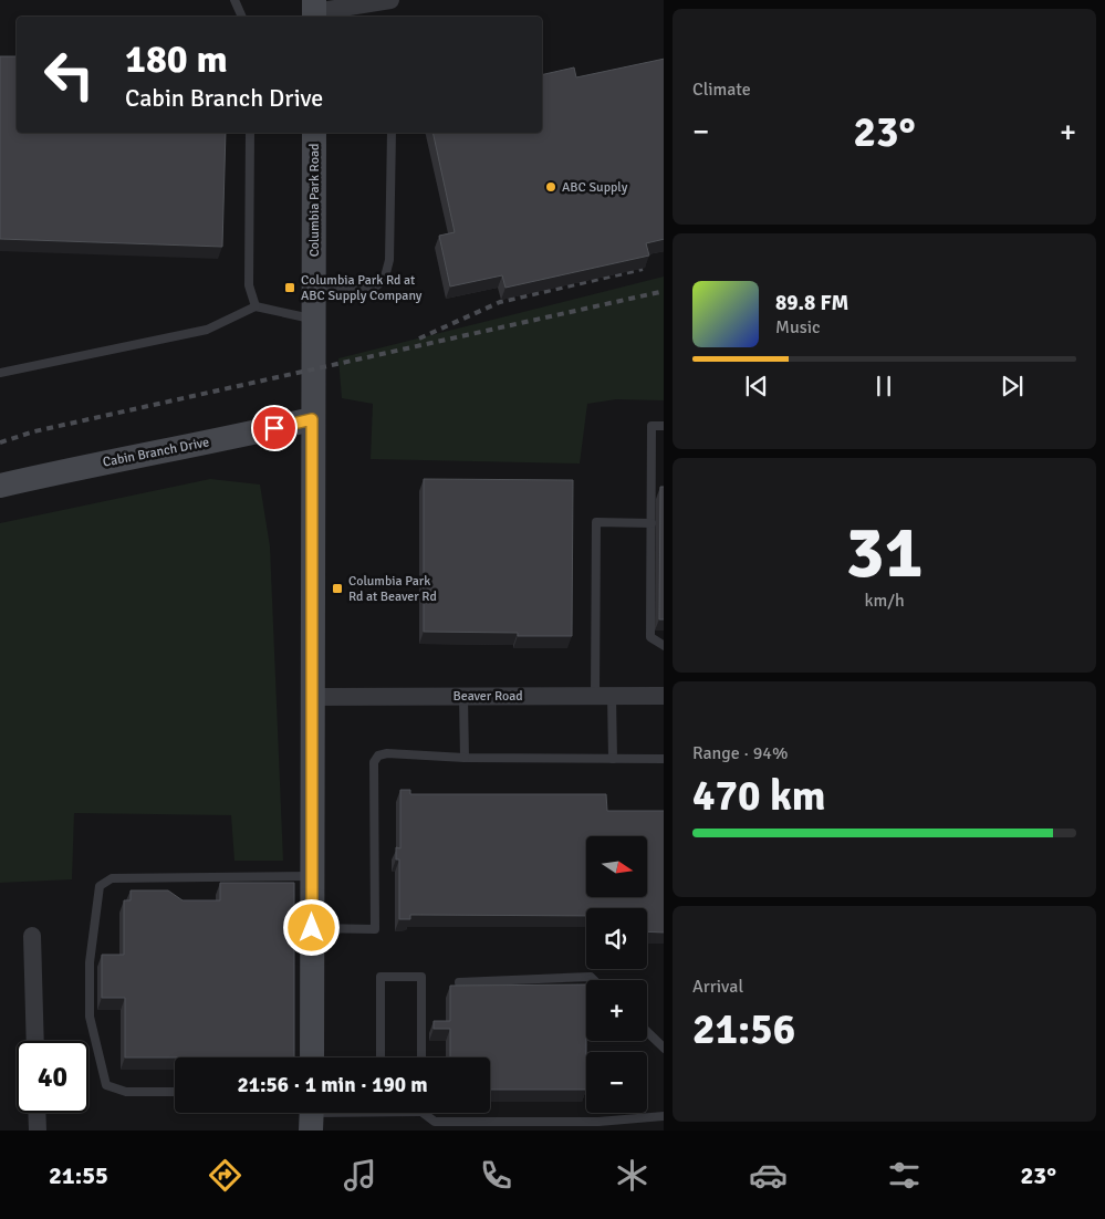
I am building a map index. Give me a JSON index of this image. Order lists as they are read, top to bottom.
{
  "streets": {
    "street": ["Columbia Park Road", "Cabin Branch Drive", "Beaver Road"]
  },
  "crossings": [
    ["Columbia Park Road", "Cabin Branch Drive"],
    ["Columbia Park Road", "Beaver Road"]
  ],
  "places": {
    "other": ["ABC Supply"],
    "transit": ["Columbia Park Rd at ABC Supply Company", "Columbia Park Rd at Beaver Rd"]
  },
  "north": "right",
  "page": {
    "tile": [
      "Climate",
      ["31", "km/h"],
      ["Range · 94%", "470 km"],
      ["Arrival", "21:56"]
    ],
    "turn": ["180 m", "Cabin Branch Drive"],
    "heat": ["−", "23°", "+"],
    "song": ["89.8 FM", "Music"],
    "map_buttons": ["+", "−"],
    "limit": "40",
    "trip": "21:56 · 1 min · 190 m",
    "tabs": ["21:55", "23°"]
  }
}
